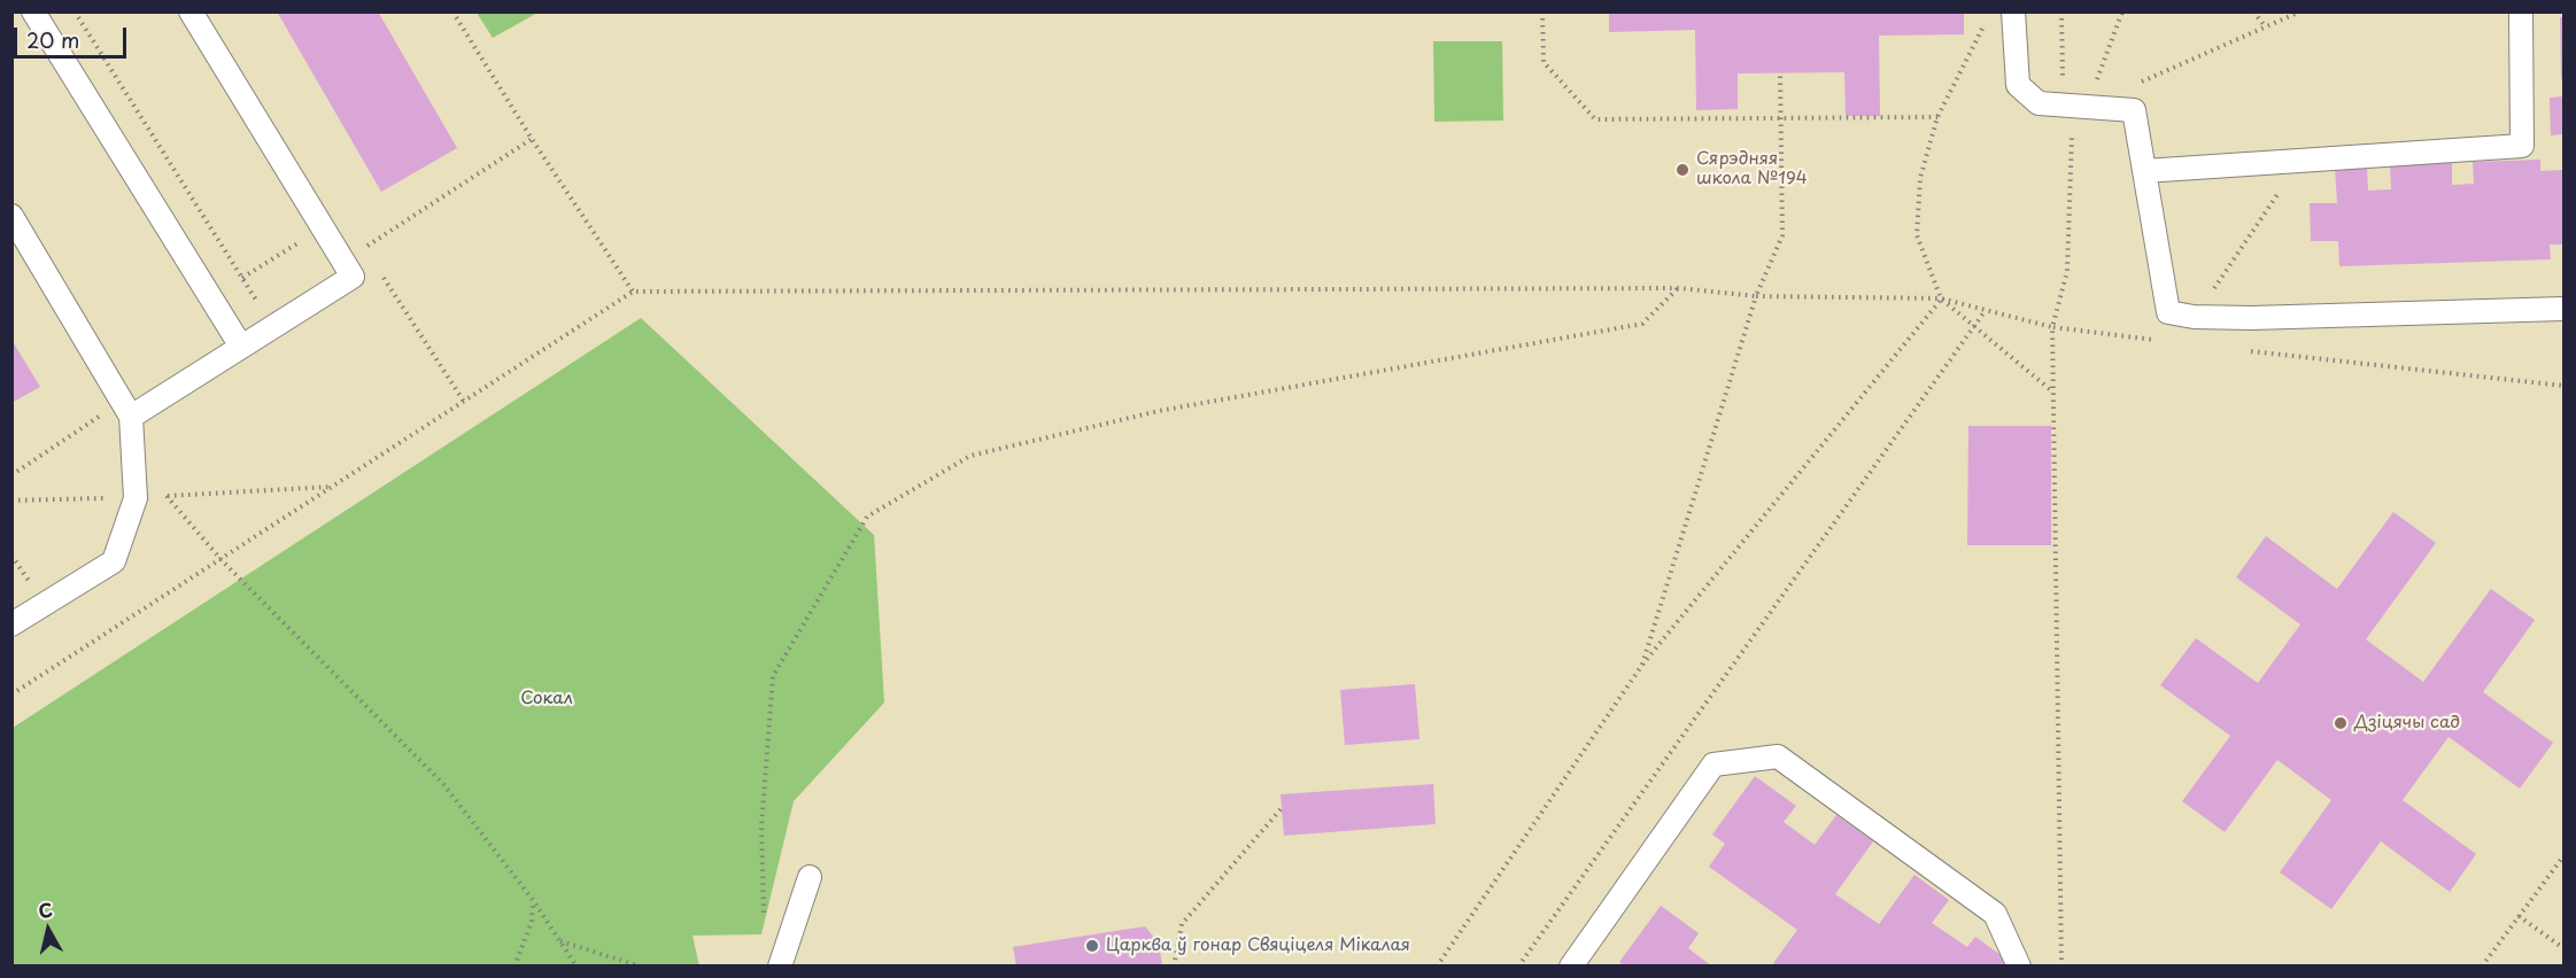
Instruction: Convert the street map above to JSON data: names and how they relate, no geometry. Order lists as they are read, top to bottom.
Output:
{
  "parks": ["Сокал"],
  "places": ["Сярэдняя школа №194", "Дзіцячы сад", "Царква ў гонар Свяціцеля Мікалая"],
  "scale_bar": "20 m",
  "north": "top"
}
